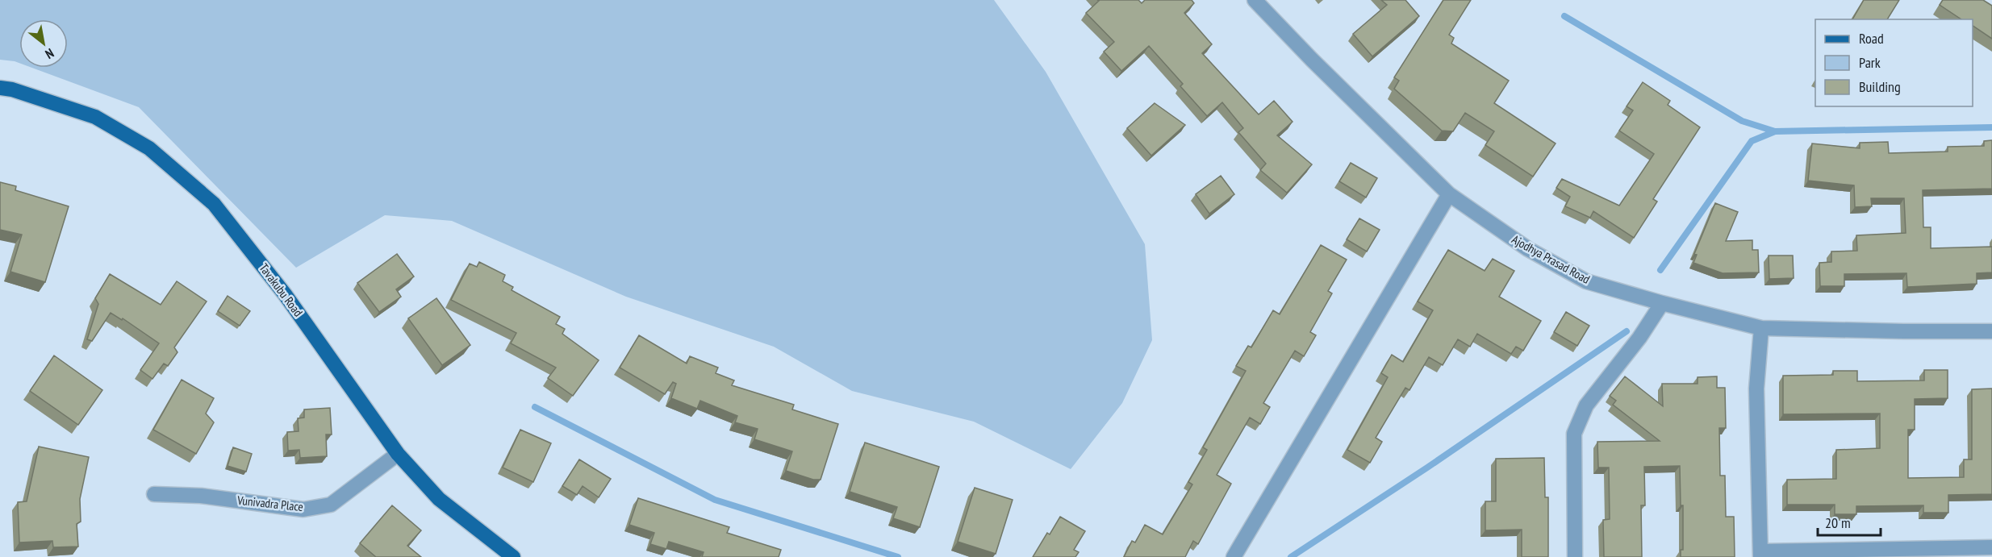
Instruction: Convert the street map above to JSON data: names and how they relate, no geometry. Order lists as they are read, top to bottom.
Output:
{
  "streets": {
    "main road": ["Tavakubu Road"],
    "street": ["Ajodhya Prasad Road", "Vunivadra Place"]
  },
  "crossings": [
    ["Tavakubu Road", "Vunivadra Place"]
  ],
  "legend": ["Road", "Park", "Building"],
  "scale_bar": "20 m",
  "north": "bottom right"
}
